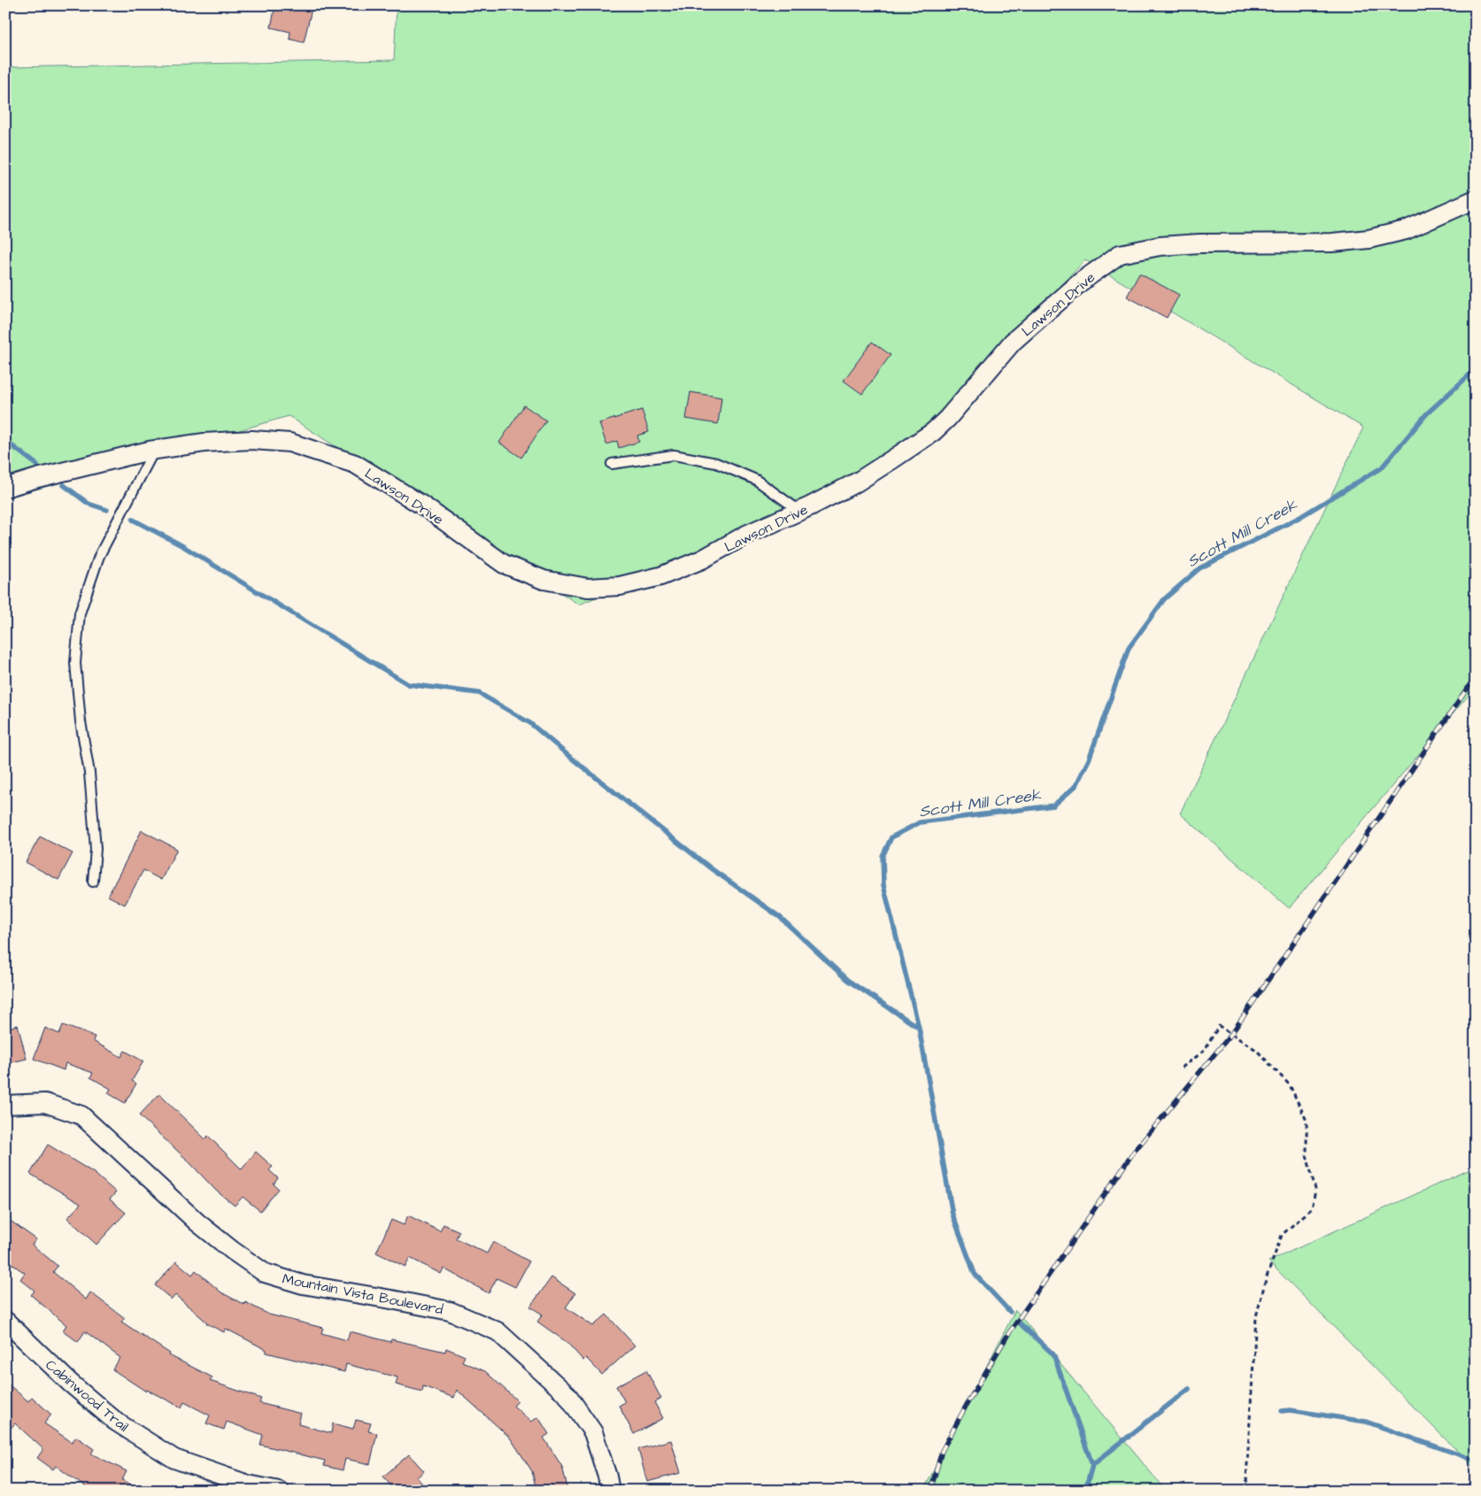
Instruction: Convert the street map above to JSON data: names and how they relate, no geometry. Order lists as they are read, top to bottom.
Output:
{
  "streets": {
    "street": ["Lawson Drive", "Mountain Vista Boulevard", "Cabinwood Trail"]
  },
  "water": ["Scott Mill Creek"]
}
